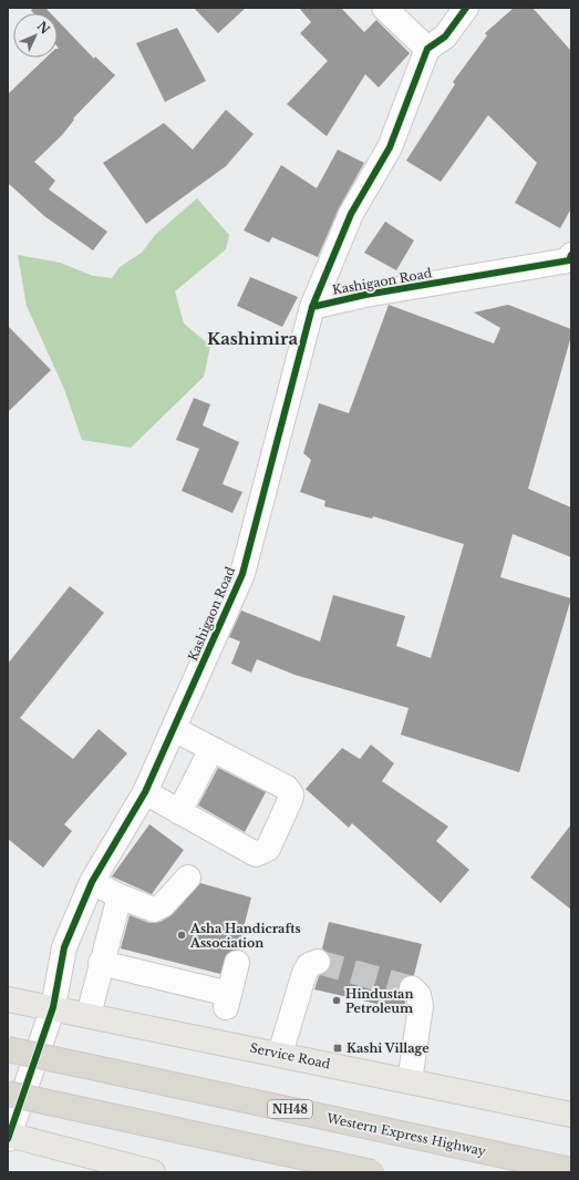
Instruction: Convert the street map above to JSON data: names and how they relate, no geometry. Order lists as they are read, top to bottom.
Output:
{
  "streets": {
    "highway": ["NH48", "Western Express Highway"],
    "main road": ["Service Road"],
    "street": ["Kashigaon Road"]
  },
  "crossings": [
    ["Kashigaon Road", "Service Road"]
  ],
  "districts": ["Kashimira"],
  "places": {
    "other": ["Asha Handicrafts Association", "Hindustan Petroleum"],
    "transit": ["Kashi Village"]
  },
  "north": "top right"
}
